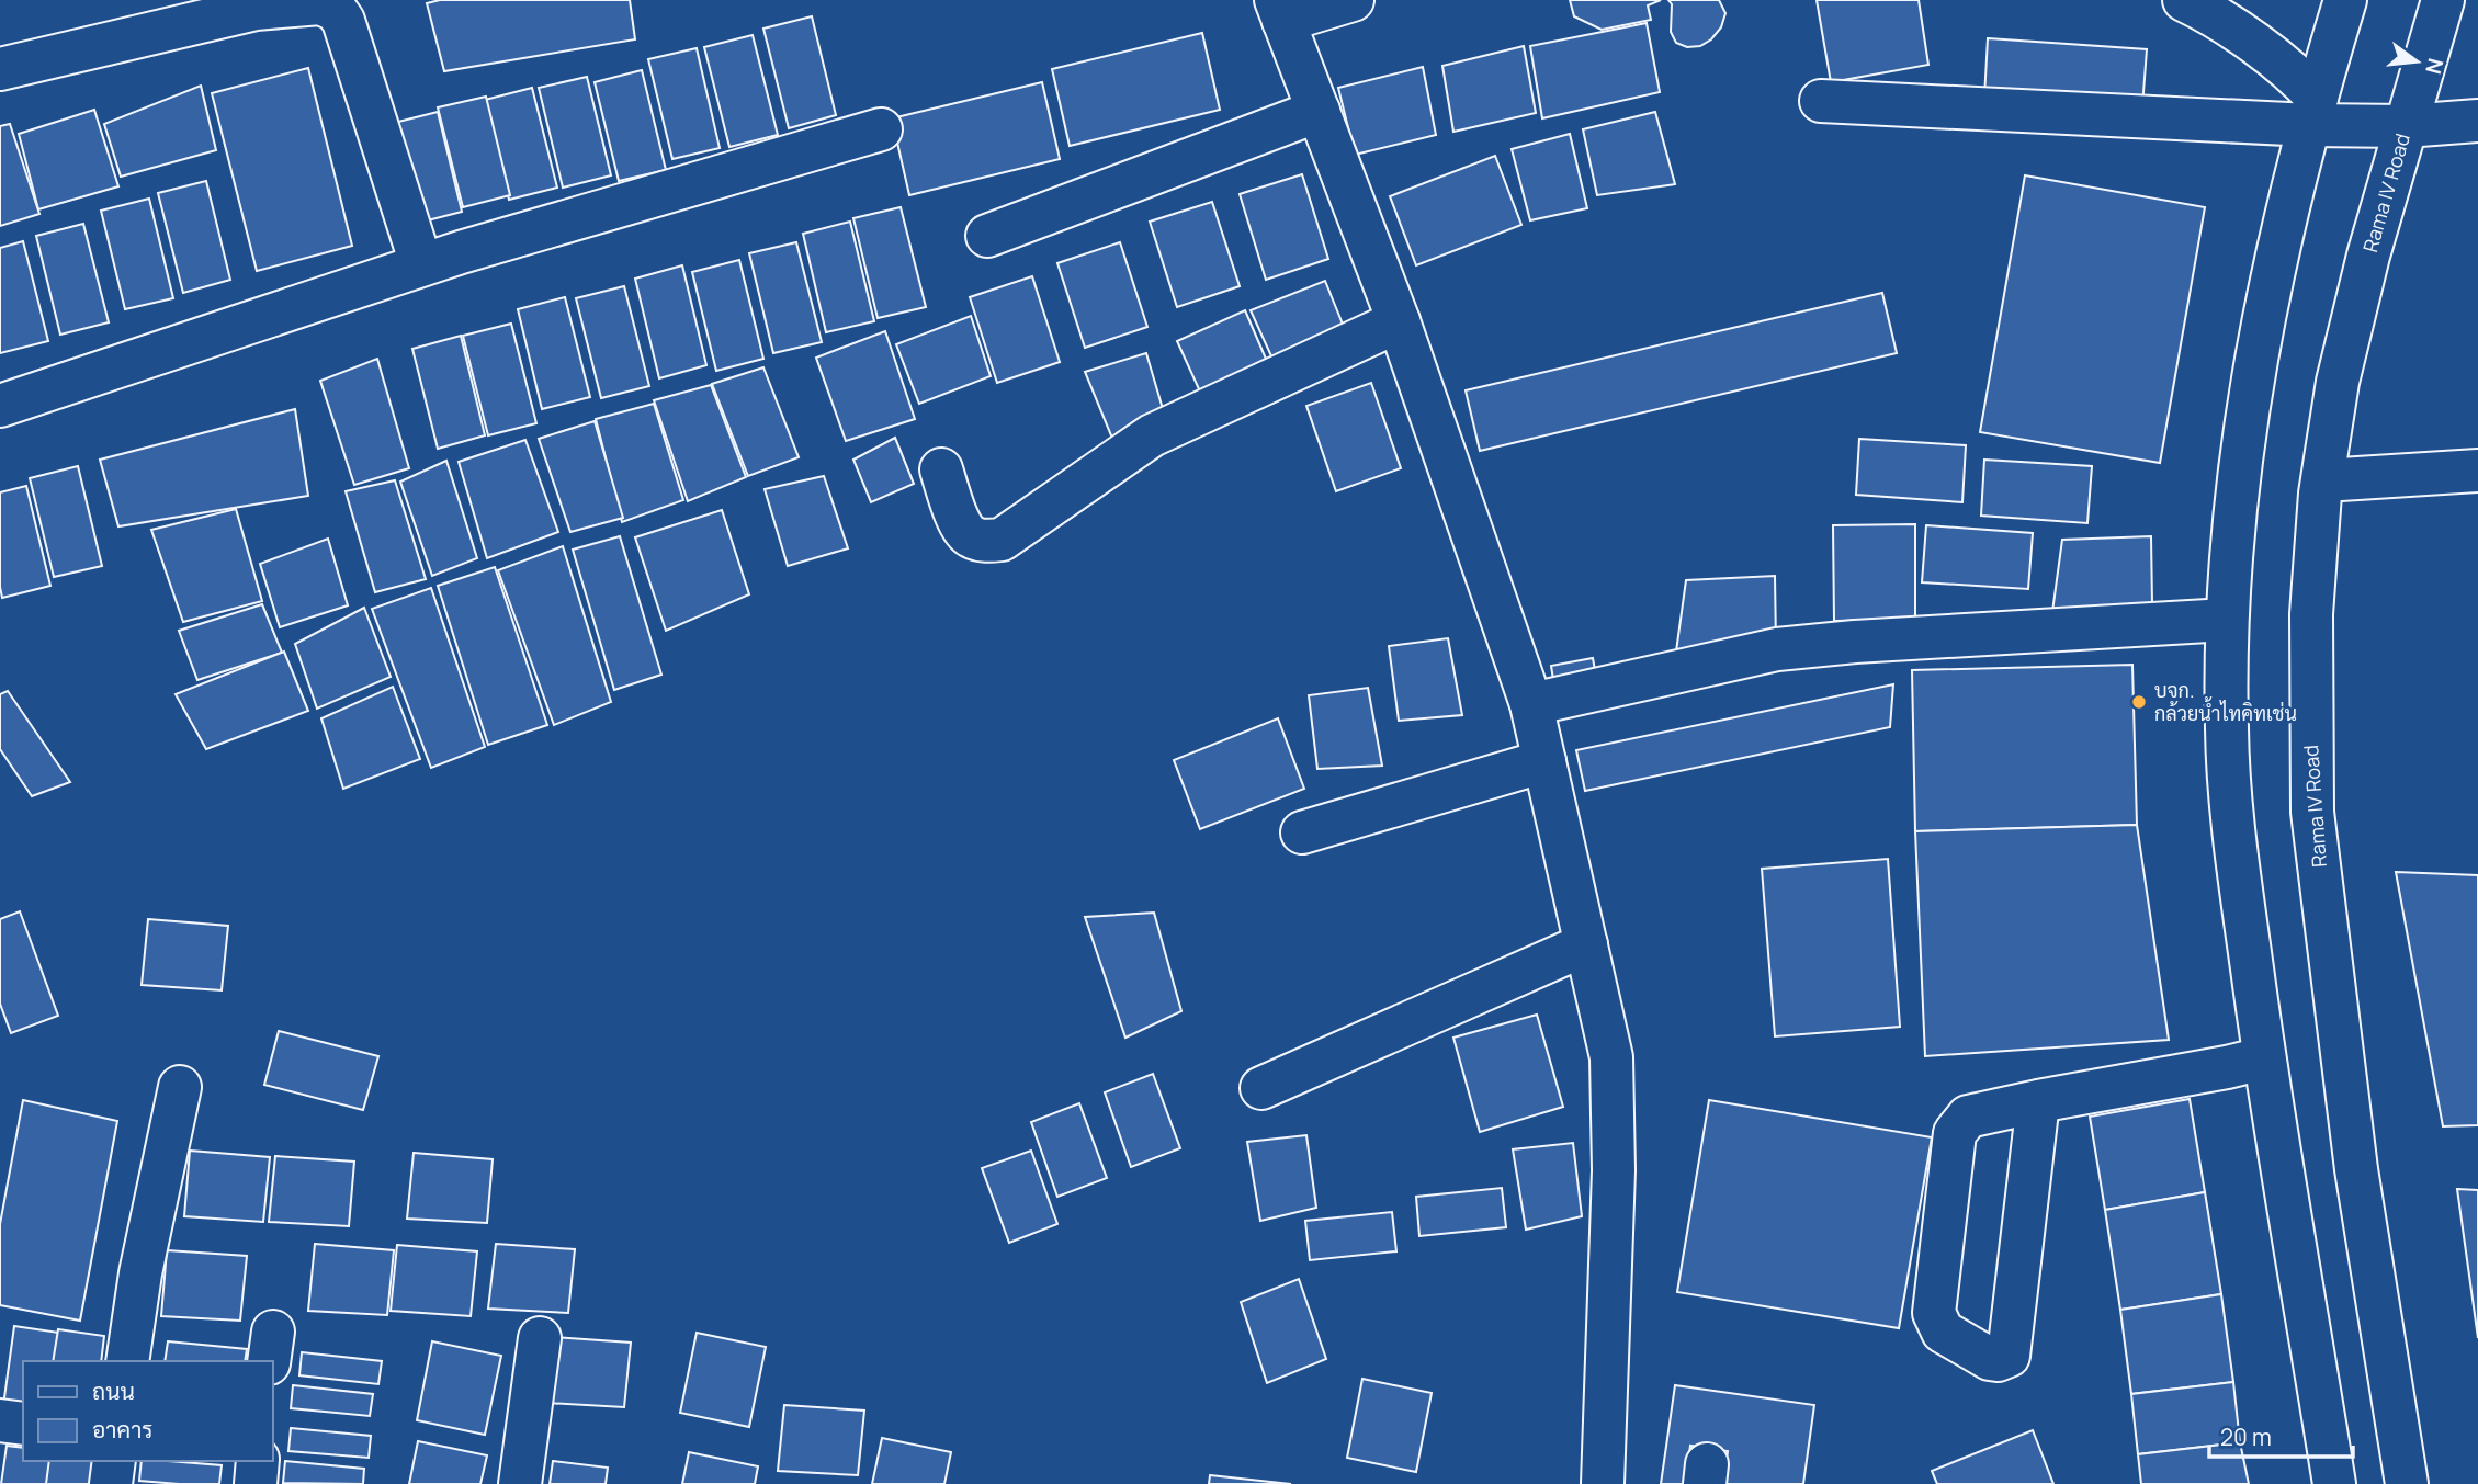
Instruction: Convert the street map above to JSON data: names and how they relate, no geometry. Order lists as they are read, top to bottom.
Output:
{
  "streets": {
    "street": ["Rama IV Road"]
  },
  "places": ["บจก. กล้วยน้ำไทคิทเช่น"],
  "legend": ["ถนน", "อาคาร"],
  "scale_bar": "20 m",
  "north": "right"
}
